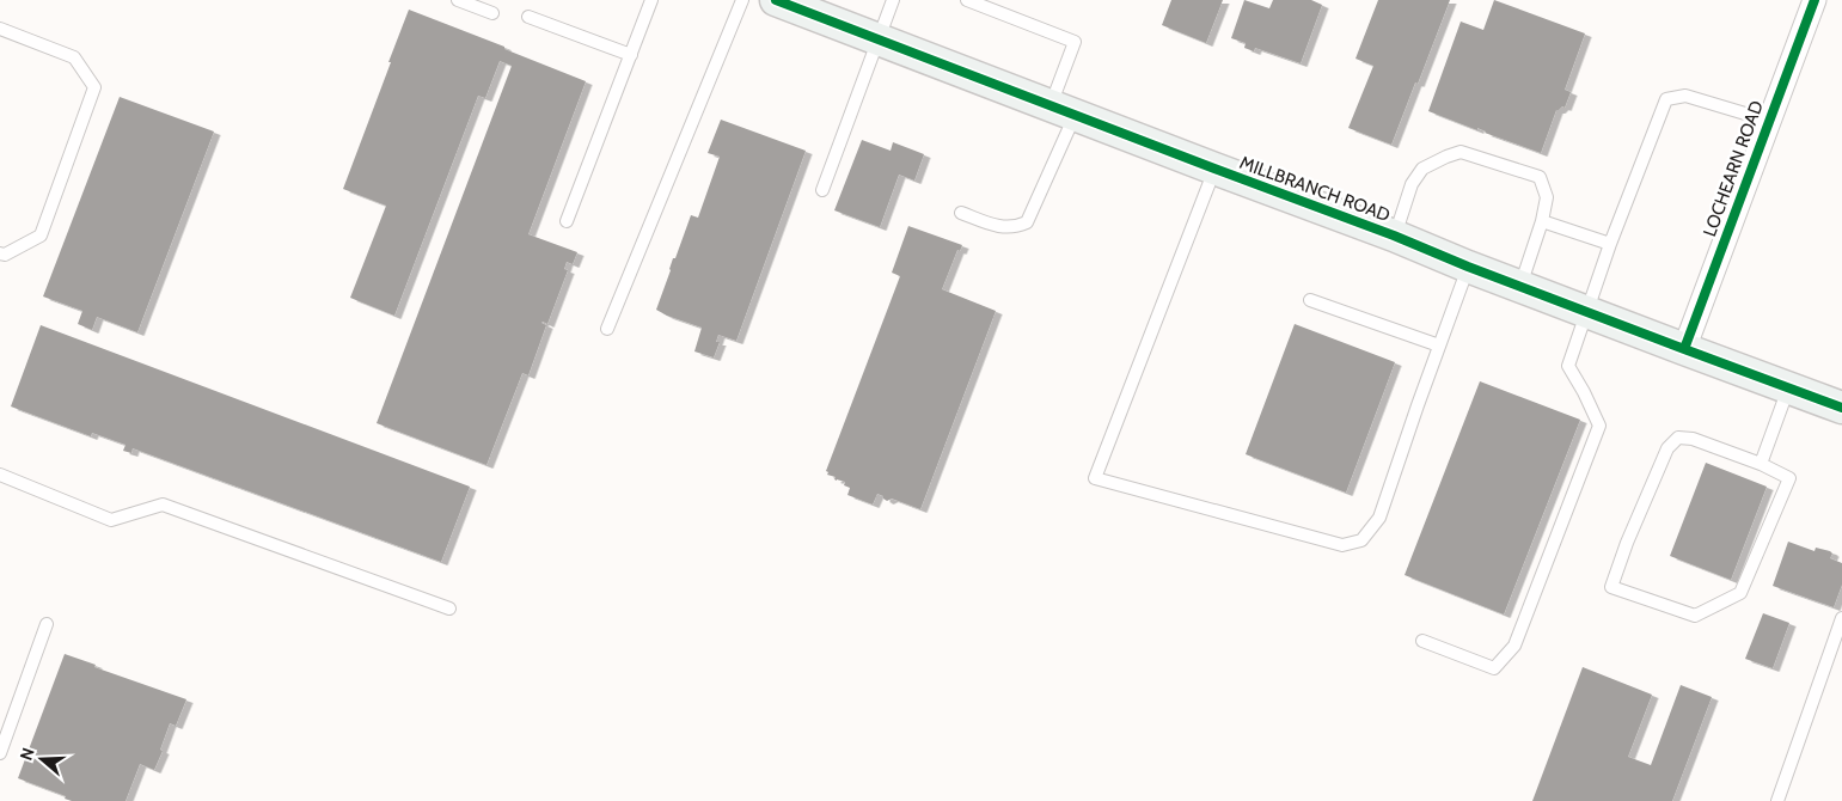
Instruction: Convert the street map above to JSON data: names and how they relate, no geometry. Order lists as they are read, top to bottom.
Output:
{
  "streets": {
    "main road": ["MILLBRANCH ROAD"],
    "street": ["LOCHEARN ROAD"]
  },
  "crossings": [
    ["LOCHEARN ROAD", "MILLBRANCH ROAD"]
  ],
  "north": "left"
}
